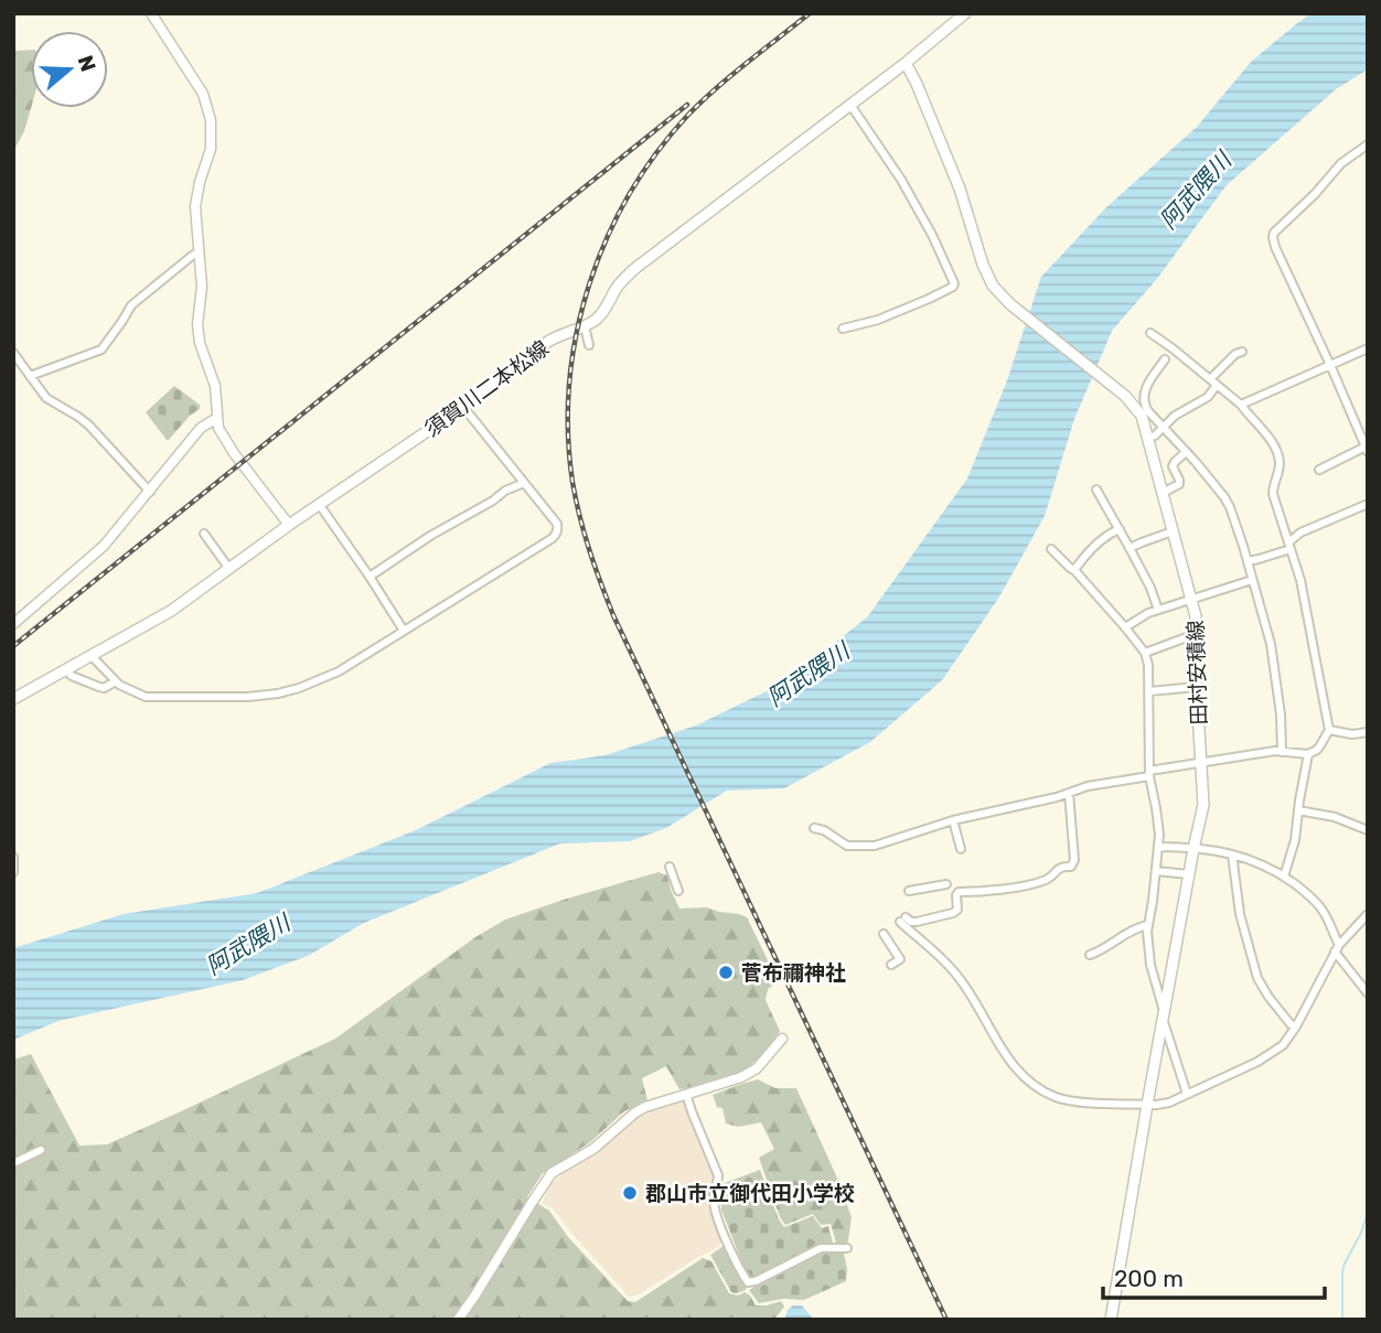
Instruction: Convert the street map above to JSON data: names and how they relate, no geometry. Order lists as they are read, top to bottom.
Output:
{
  "streets": {
    "main road": ["須賀川二本松線", "田村安積線"]
  },
  "crossings": [
    ["須賀川二本松線", "田村安積線"]
  ],
  "water": ["阿武隈川"],
  "places": ["菅布禰神社", "郡山市立御代田小学校"],
  "scale_bar": "200 m",
  "north": "right"
}
